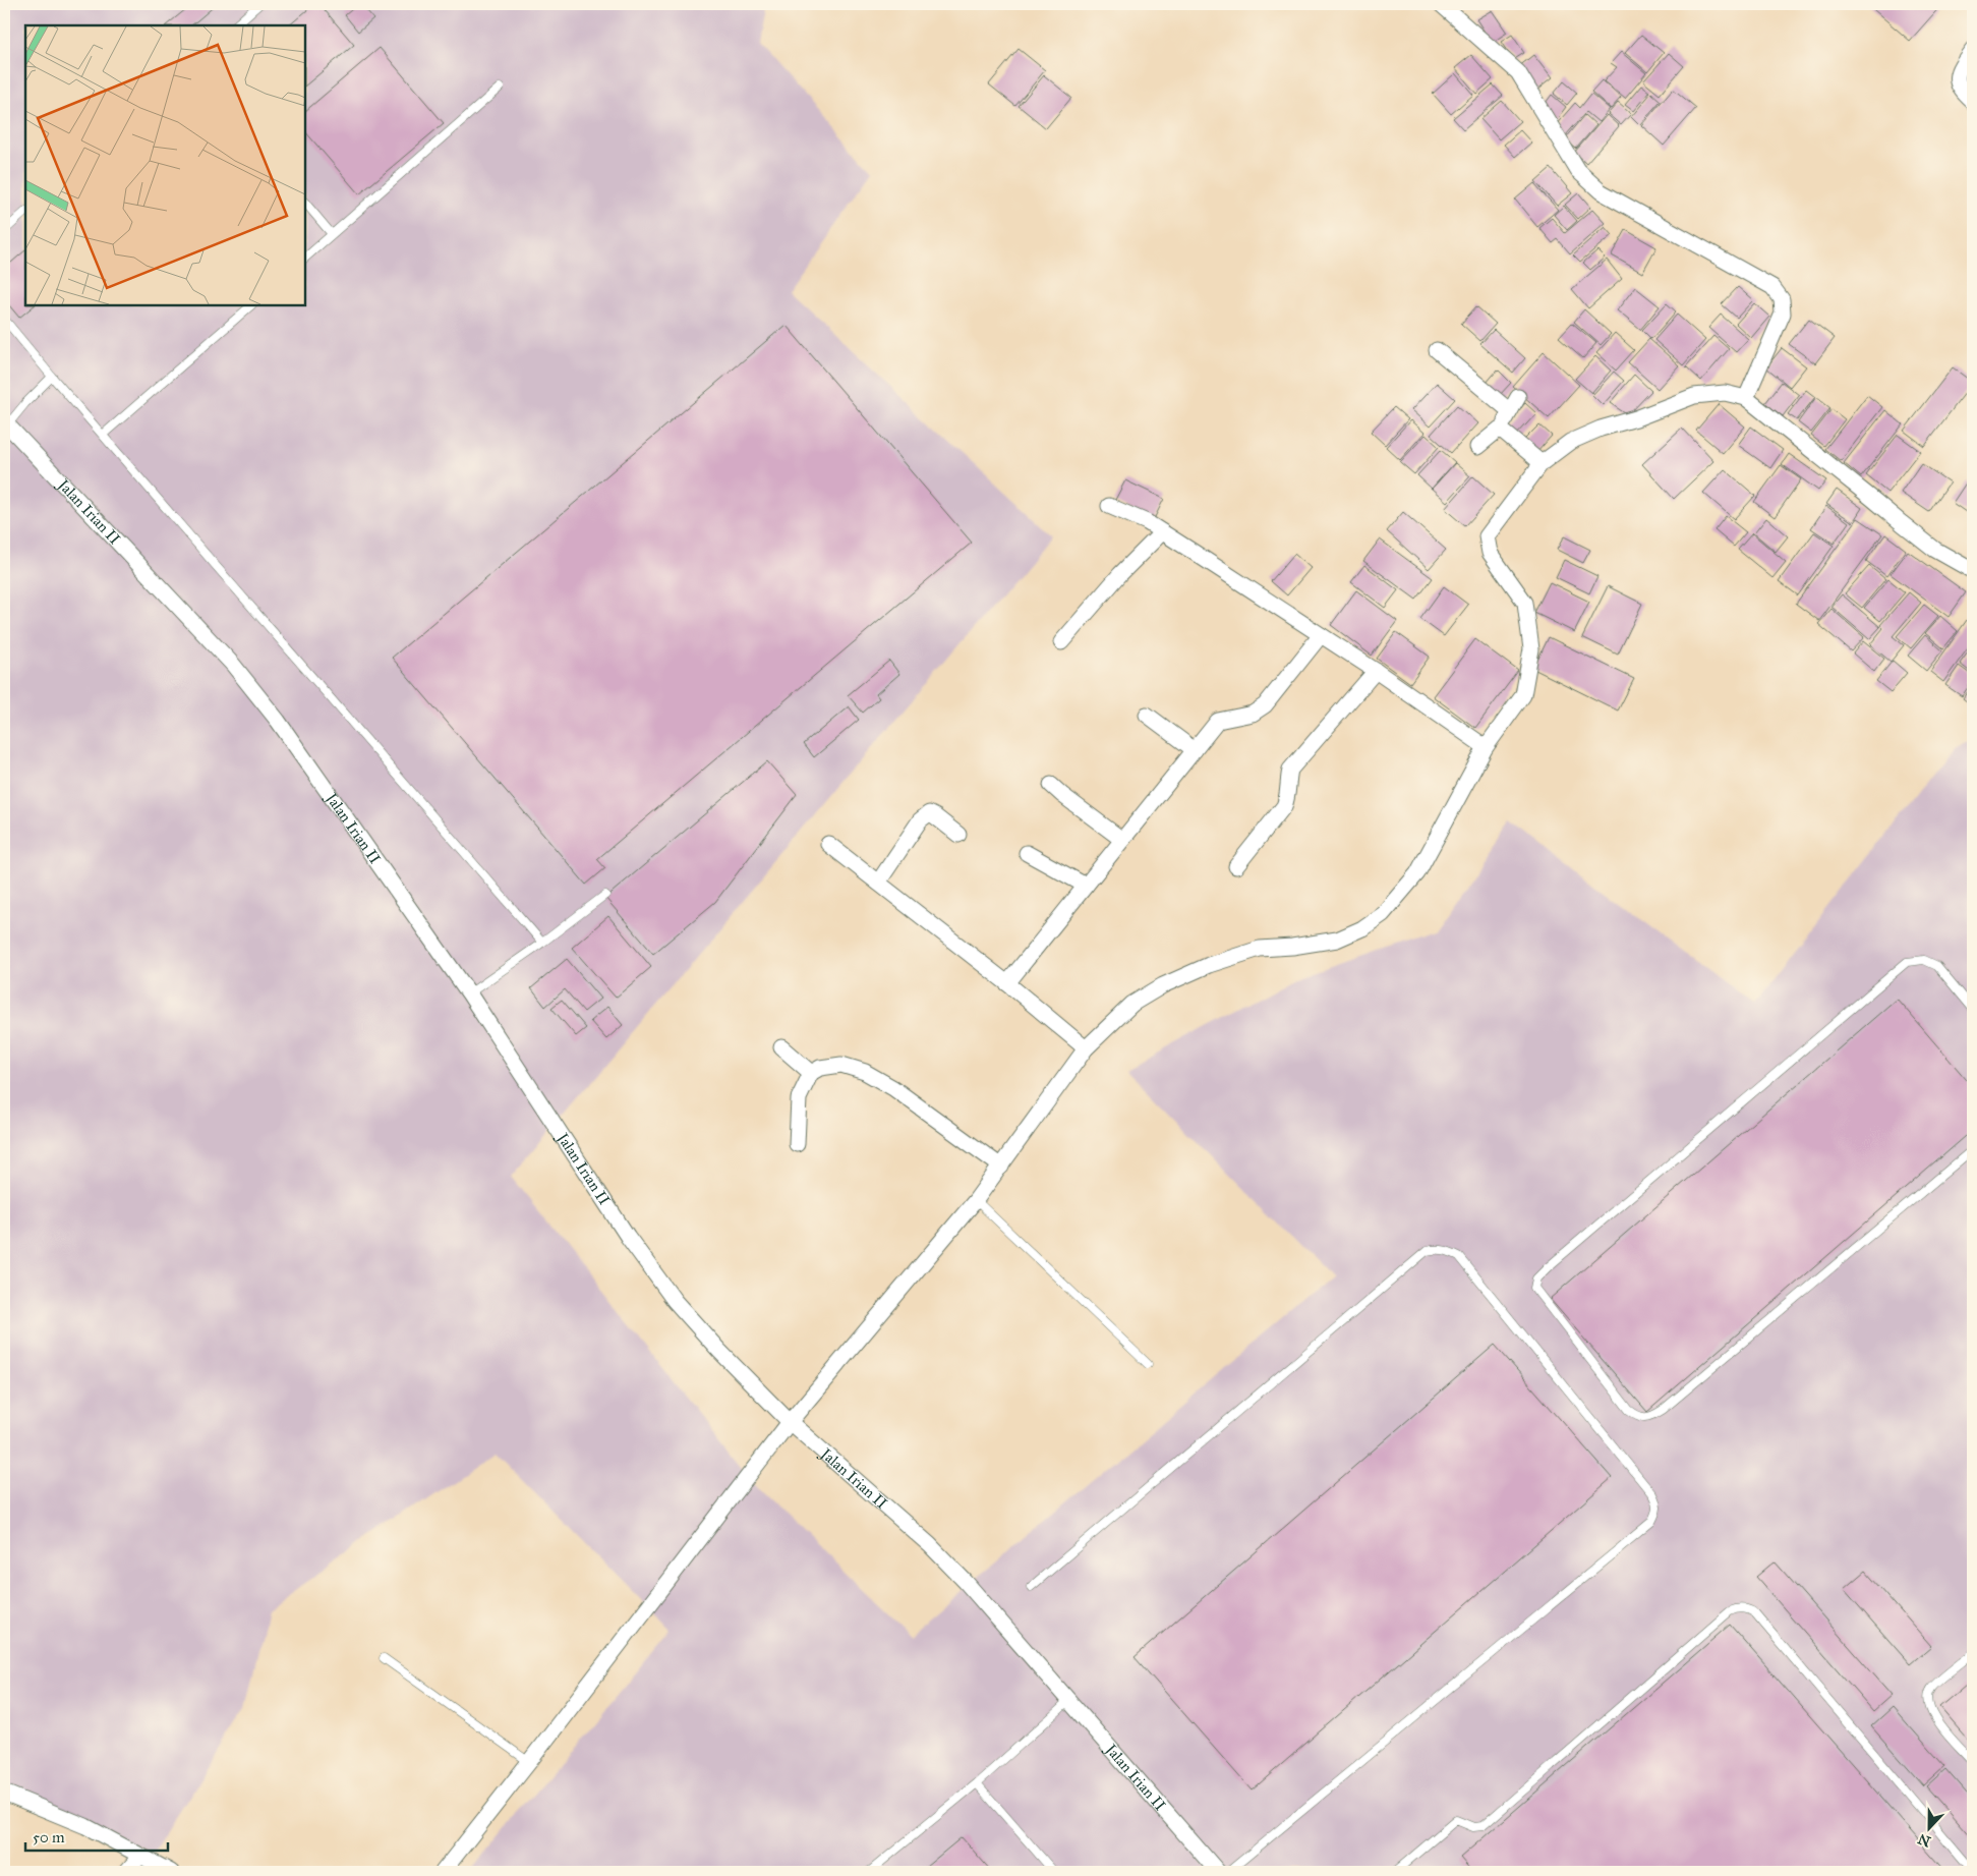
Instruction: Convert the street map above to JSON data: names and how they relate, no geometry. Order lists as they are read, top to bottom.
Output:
{
  "streets": {
    "street": ["Jalan Irian II"]
  },
  "scale_bar": "50 m",
  "north": "bottom"
}
